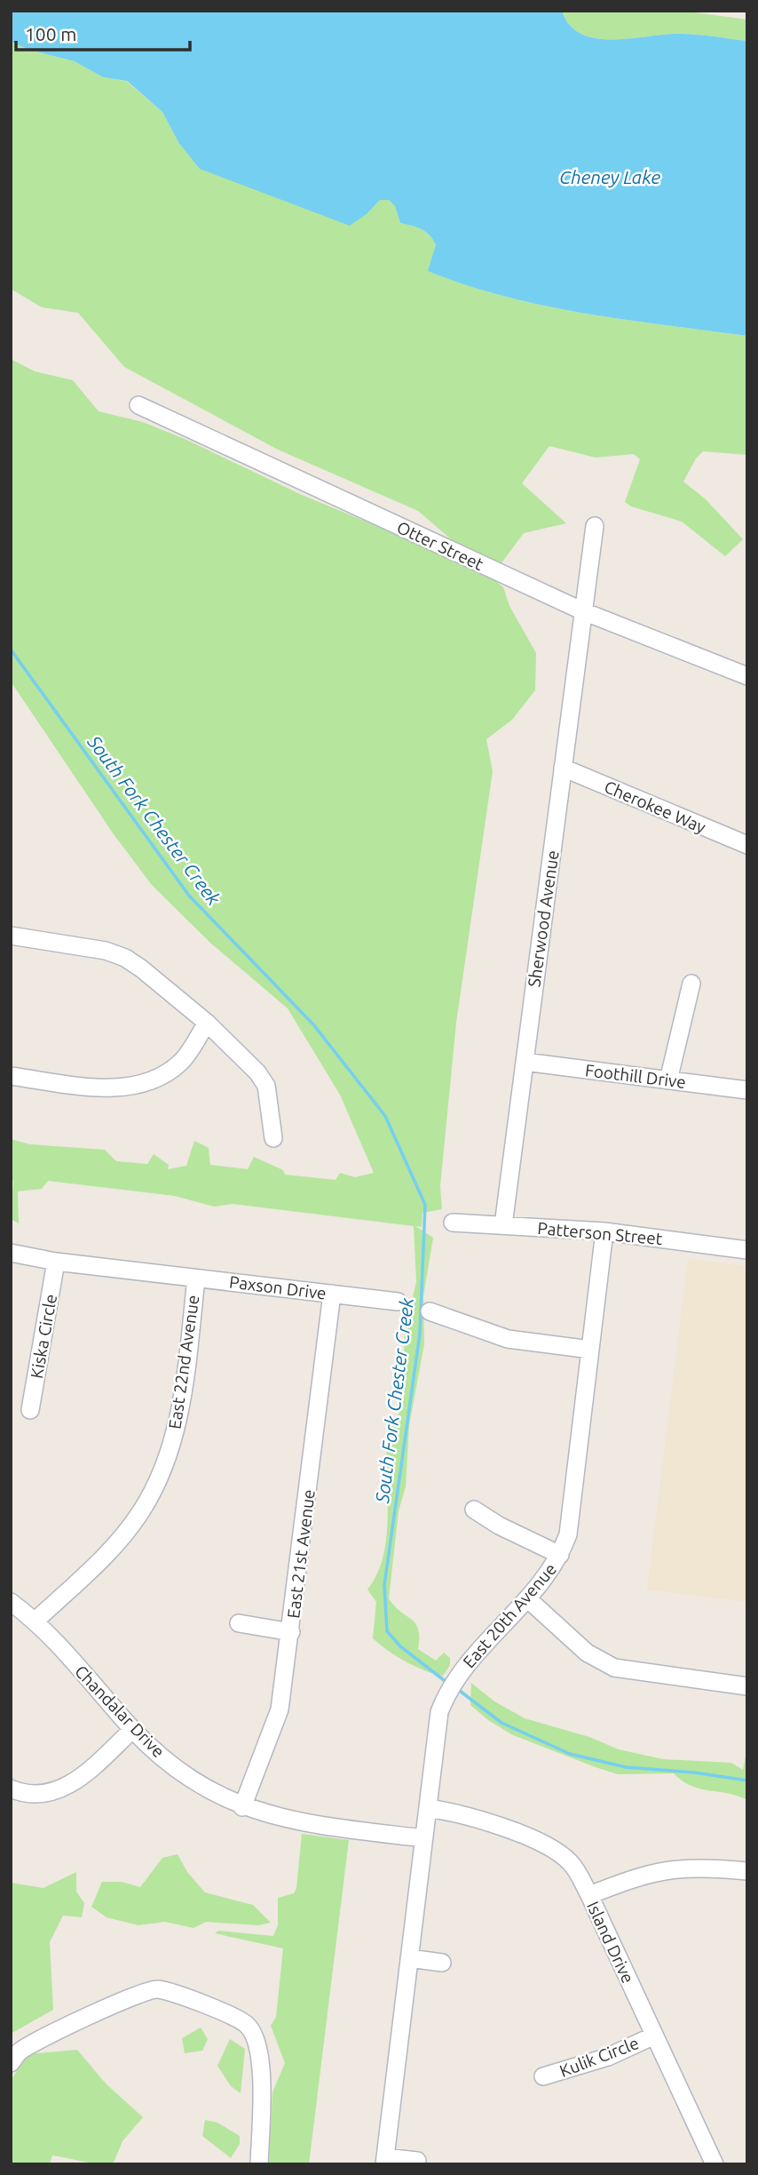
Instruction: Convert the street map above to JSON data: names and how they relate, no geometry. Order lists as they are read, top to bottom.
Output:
{
  "streets": {
    "street": [
      "Otter Street",
      "Cherokee Way",
      "Sherwood Avenue",
      "Foothill Drive",
      "Patterson Street",
      "Paxson Drive",
      "Kiska Circle",
      "East 22nd Avenue",
      "East 21st Avenue",
      "East 20th Avenue",
      "Chandalar Drive",
      "Island Drive",
      "Kulik Circle"
    ]
  },
  "crossings": [
    ["Otter Street", "Sherwood Avenue"],
    ["Cherokee Way", "Sherwood Avenue"],
    ["Sherwood Avenue", "Foothill Drive"],
    ["Sherwood Avenue", "Patterson Street"],
    ["Patterson Street", "East 20th Avenue"],
    ["Paxson Drive", "Kiska Circle"],
    ["Paxson Drive", "East 22nd Avenue"],
    ["Paxson Drive", "East 21st Avenue"],
    ["East 22nd Avenue", "Chandalar Drive"],
    ["East 21st Avenue", "Chandalar Drive"],
    ["East 20th Avenue", "Chandalar Drive"],
    ["East 20th Avenue", "Island Drive"],
    ["Island Drive", "Kulik Circle"]
  ],
  "water": ["Cheney Lake", "South Fork Chester Creek"],
  "scale_bar": "100 m"
}
